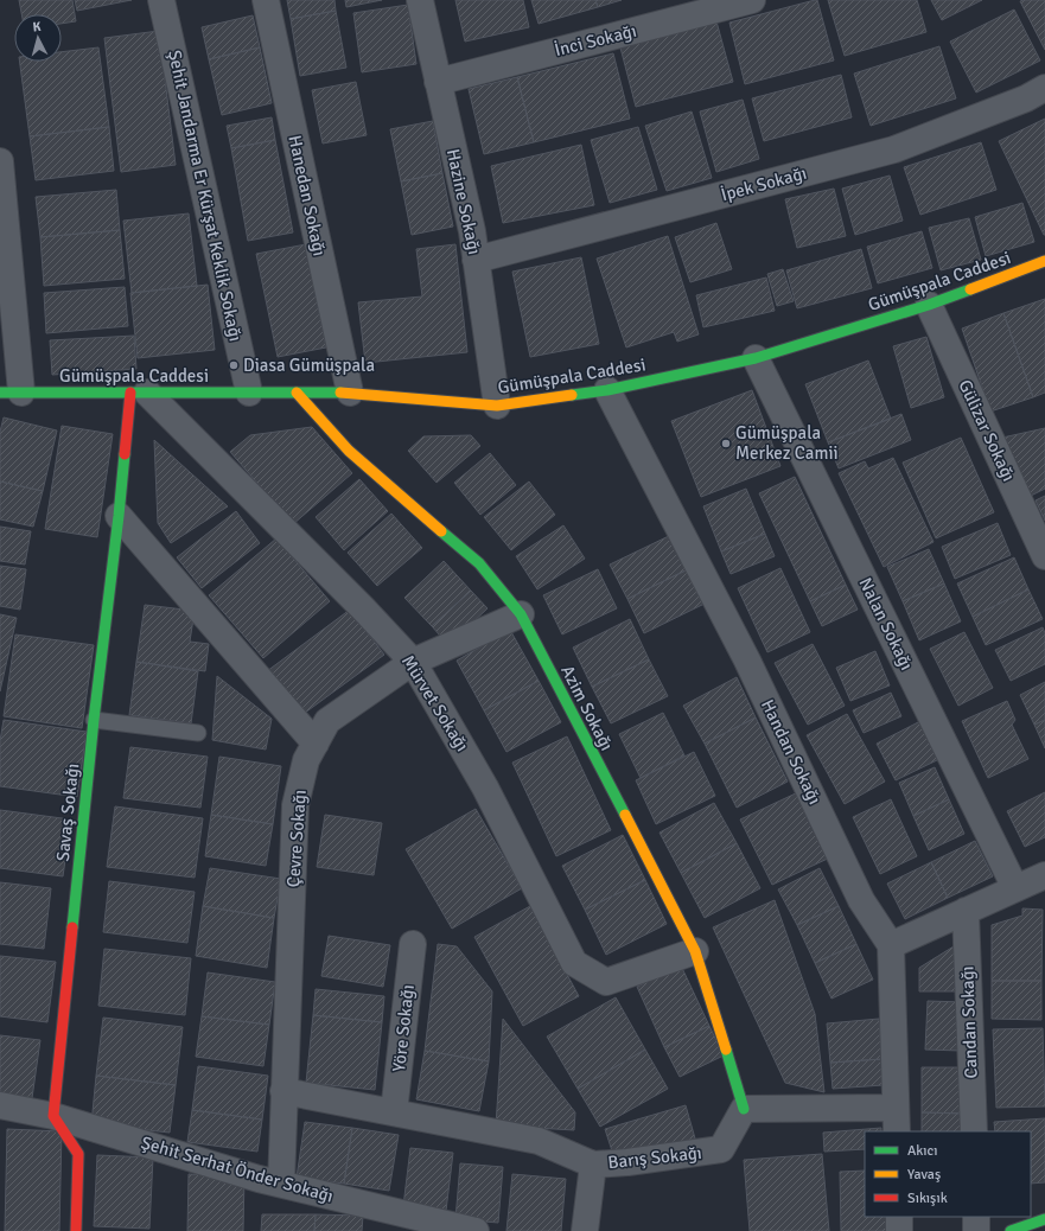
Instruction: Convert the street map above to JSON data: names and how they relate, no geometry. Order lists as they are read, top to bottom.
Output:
{
  "streets": {
    "street": [
      "İnci Sokağı",
      "İpek Sokağı",
      "Şehit Jandarma Er Kürşat Keklik Sokağı",
      "Hanedan Sokağı",
      "Hazine Sokağı",
      "Gümüşpala Caddesi",
      "Gülizar Sokağı",
      "Nalan Sokağı",
      "Mürvet Sokağı",
      "Azim Sokağı",
      "Handan Sokağı",
      "Savaş Sokağı",
      "Çevre Sokağı",
      "Candan Sokağı",
      "Yöre Sokağı",
      "Barış Sokağı",
      "Şehit Serhat Önder Sokağı"
    ]
  },
  "crossings": [
    ["İnci Sokağı", "Hazine Sokağı"],
    ["İpek Sokağı", "Hazine Sokağı"],
    ["Şehit Jandarma Er Kürşat Keklik Sokağı", "Gümüşpala Caddesi"],
    ["Hanedan Sokağı", "Gümüşpala Caddesi"],
    ["Hazine Sokağı", "Gümüşpala Caddesi"],
    ["Gümüşpala Caddesi", "Gülizar Sokağı"],
    ["Gümüşpala Caddesi", "Nalan Sokağı"],
    ["Gümüşpala Caddesi", "Mürvet Sokağı"],
    ["Gümüşpala Caddesi", "Azim Sokağı"],
    ["Gümüşpala Caddesi", "Handan Sokağı"],
    ["Gümüşpala Caddesi", "Savaş Sokağı"],
    ["Mürvet Sokağı", "Azim Sokağı"],
    ["Mürvet Sokağı", "Savaş Sokağı"],
    ["Mürvet Sokağı", "Çevre Sokağı"],
    ["Azim Sokağı", "Çevre Sokağı"],
    ["Azim Sokağı", "Barış Sokağı"],
    ["Savaş Sokağı", "Şehit Serhat Önder Sokağı"],
    ["Çevre Sokağı", "Barış Sokağı"],
    ["Çevre Sokağı", "Şehit Serhat Önder Sokağı"],
    ["Yöre Sokağı", "Barış Sokağı"]
  ],
  "places": ["Diasa Gümüşpala", "Gümüşpala Merkez Camii"],
  "legend": ["Akıcı", "Yavaş", "Sıkışık"],
  "north": "top"
}
